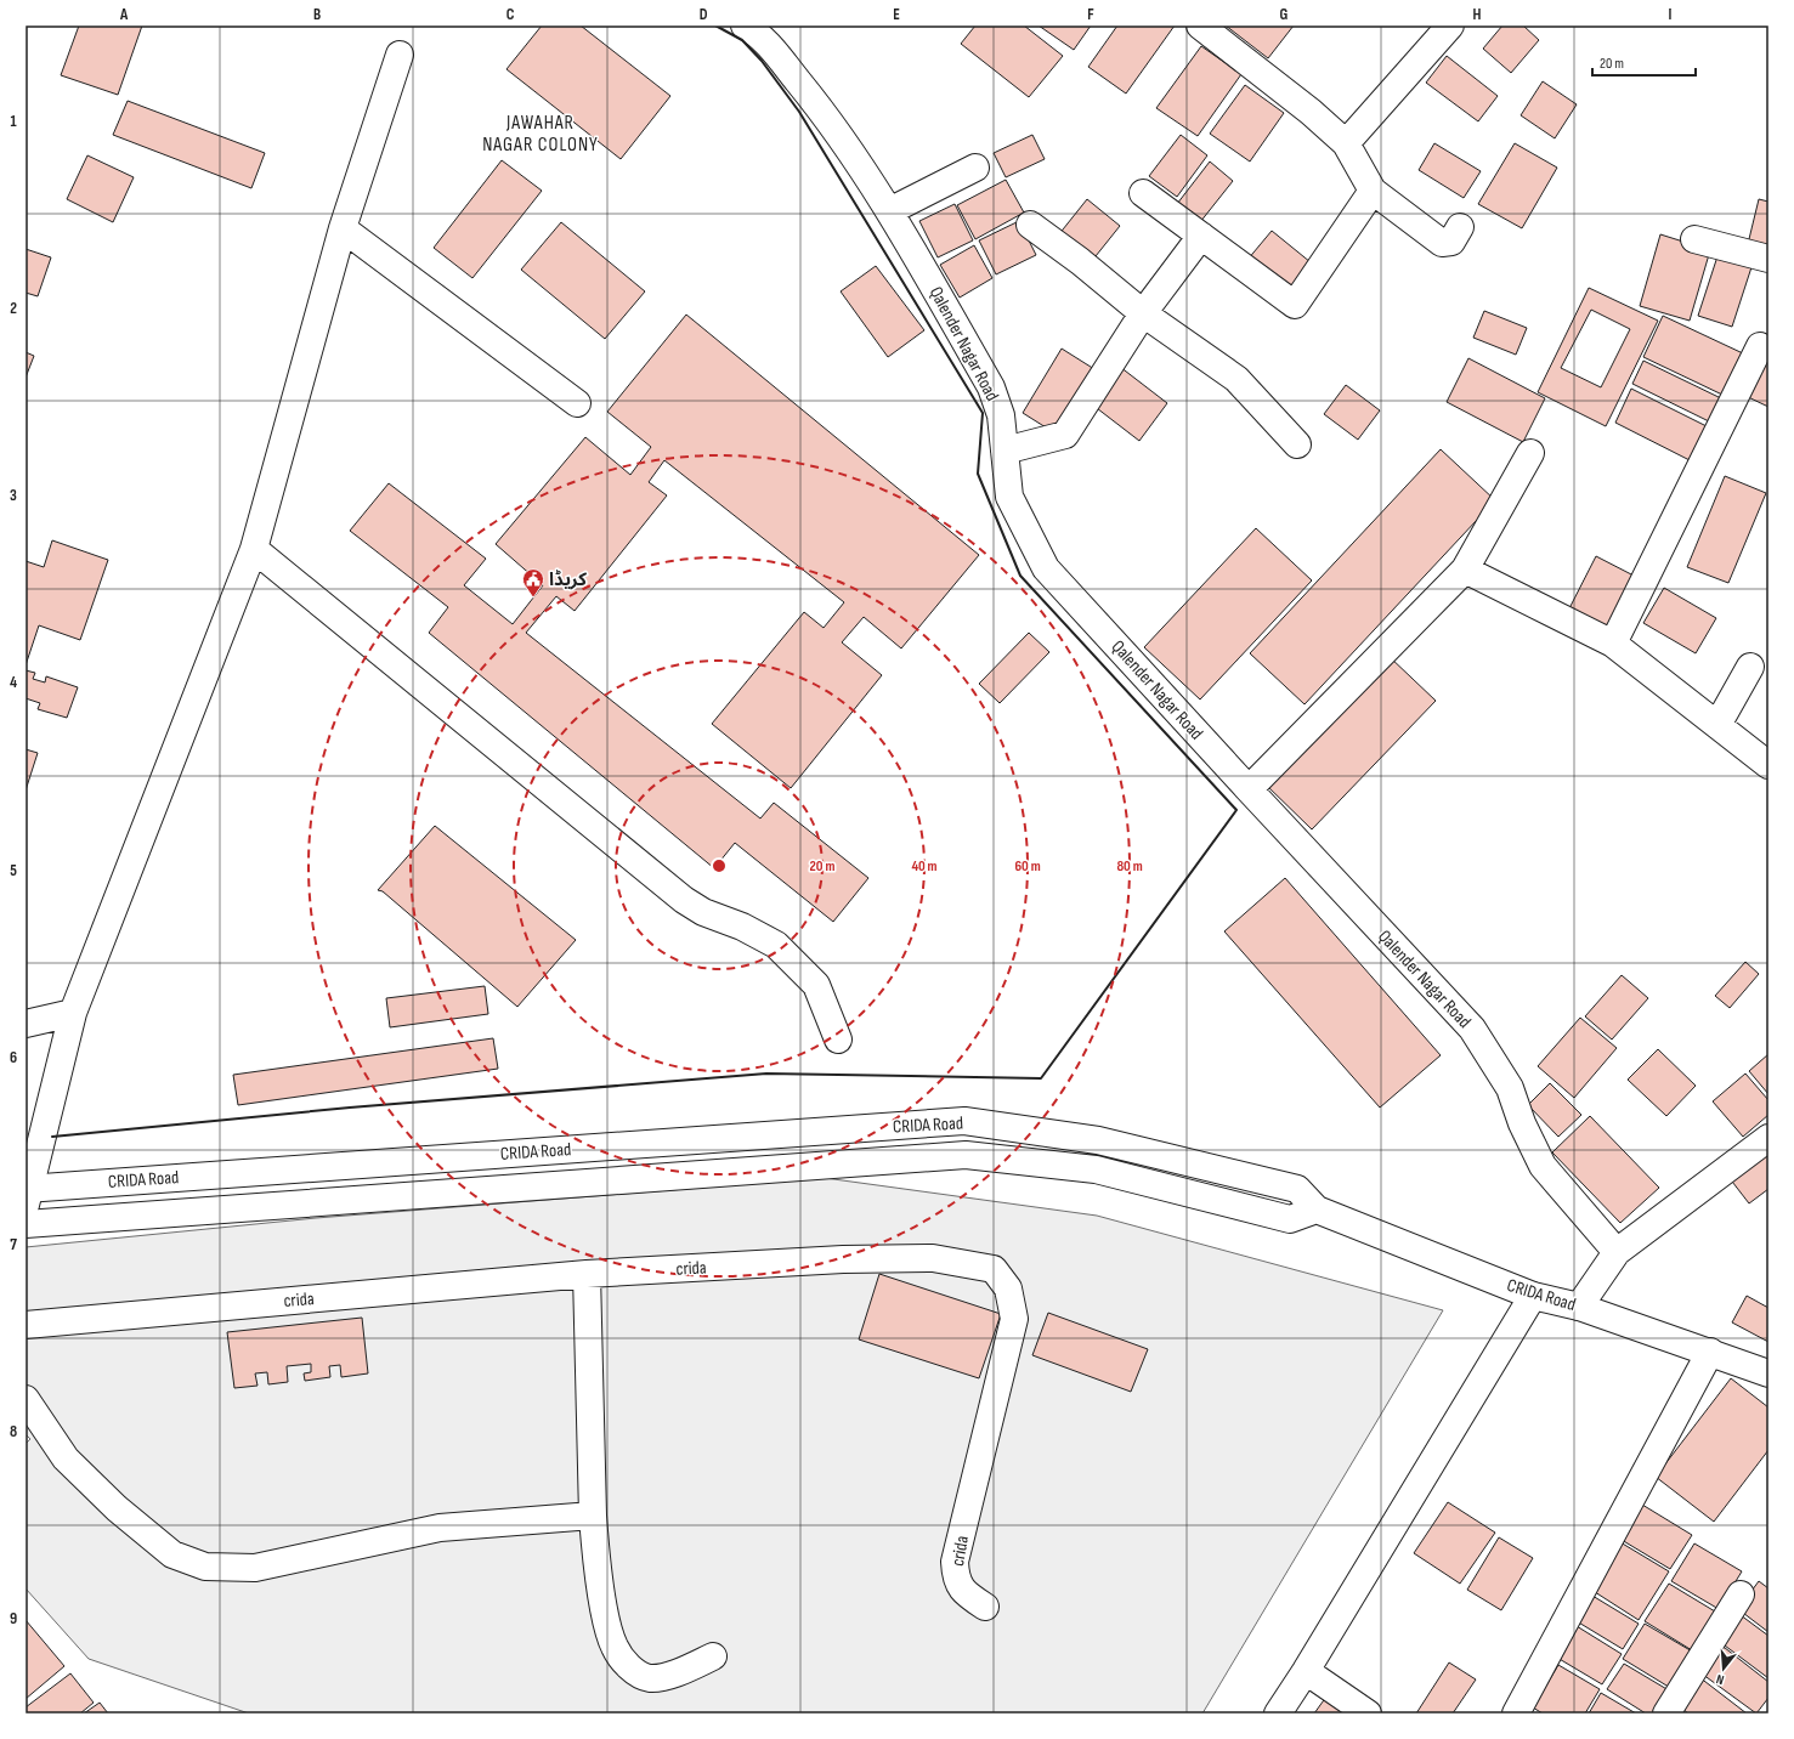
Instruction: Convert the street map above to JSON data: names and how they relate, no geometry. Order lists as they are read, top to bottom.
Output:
{
  "streets": {
    "street": ["Qalender Nagar Road", "CRIDA Road", "crida"]
  },
  "districts": ["JAWAHAR NAGAR COLONY"],
  "places": {
    "public building": ["کریڈا"]
  },
  "scale_bar": "20 m",
  "north": "bottom",
  "grid": {
    "columns": [
      "A",
      "B",
      "C",
      "D",
      "E",
      "F",
      "G",
      "H",
      "I"
    ],
    "rows": [
      "1",
      "2",
      "3",
      "4",
      "5",
      "6",
      "7",
      "8",
      "9"
    ]
  },
  "rings": [
    "20 m",
    "40 m",
    "60 m",
    "80 m"
  ]
}
